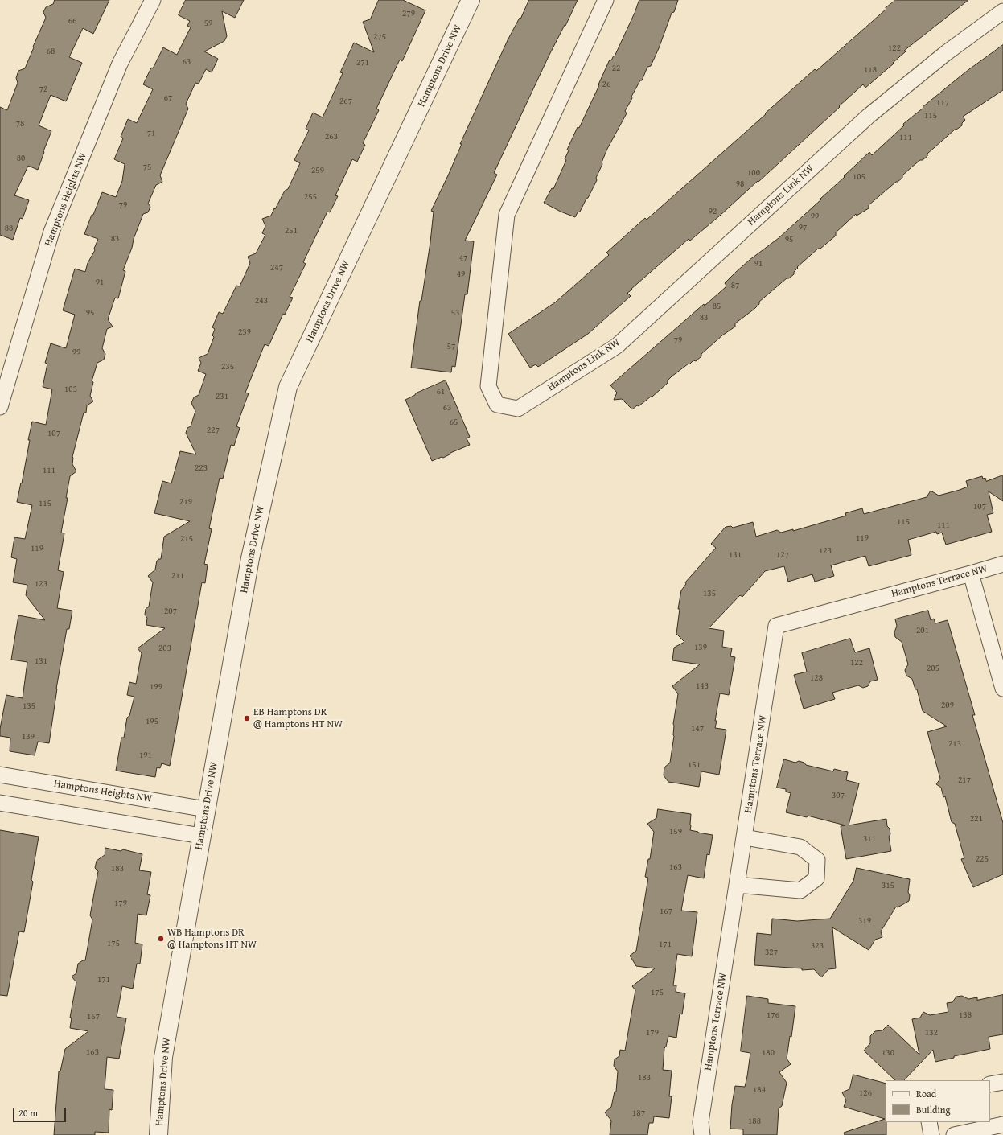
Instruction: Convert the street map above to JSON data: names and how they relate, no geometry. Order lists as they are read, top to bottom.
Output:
{
  "streets": {
    "street": [
      "Hamptons Drive NW",
      "Hamptons Link NW",
      "Hamptons Heights NW",
      "Hamptons Terrace NW"
    ]
  },
  "crossings": [
    ["Hamptons Drive NW", "Hamptons Heights NW"]
  ],
  "places": ["EB Hamptons DR @ Hamptons HT NW", "WB Hamptons DR @ Hamptons HT NW"],
  "house_numbers": [
    "279",
    "66",
    "59",
    "275",
    "122",
    "68",
    "63",
    "271",
    "22",
    "118",
    "26",
    "72",
    "67",
    "267",
    "117",
    "115",
    "78",
    "71",
    "263",
    "111",
    "80",
    "75",
    "259",
    "100",
    "105",
    "98",
    "255",
    "79",
    "92",
    "99",
    "97",
    "88",
    "251",
    "83",
    "95",
    "47",
    "91",
    "247",
    "49",
    "91",
    "87",
    "243",
    "85",
    "95",
    "53",
    "83",
    "239",
    "79",
    "57",
    "99",
    "235",
    "103",
    "61",
    "231",
    "63",
    "65",
    "227",
    "107",
    "223",
    "111",
    "219",
    "115",
    "107",
    "115",
    "111",
    "119",
    "215",
    "119",
    "123",
    "131",
    "127",
    "211",
    "123",
    "135",
    "207",
    "201",
    "139",
    "203",
    "131",
    "122",
    "205",
    "128",
    "143",
    "199",
    "209",
    "135",
    "195",
    "147",
    "139",
    "213",
    "191",
    "151",
    "217",
    "307",
    "221",
    "159",
    "311",
    "225",
    "163",
    "183",
    "315",
    "179",
    "167",
    "319",
    "175",
    "171",
    "323",
    "327",
    "171",
    "175",
    "176",
    "138",
    "167",
    "179",
    "132",
    "163",
    "180",
    "130",
    "183",
    "184",
    "126",
    "187",
    "188"
  ],
  "legend": ["Road", "Building"],
  "scale_bar": "20 m"
}
